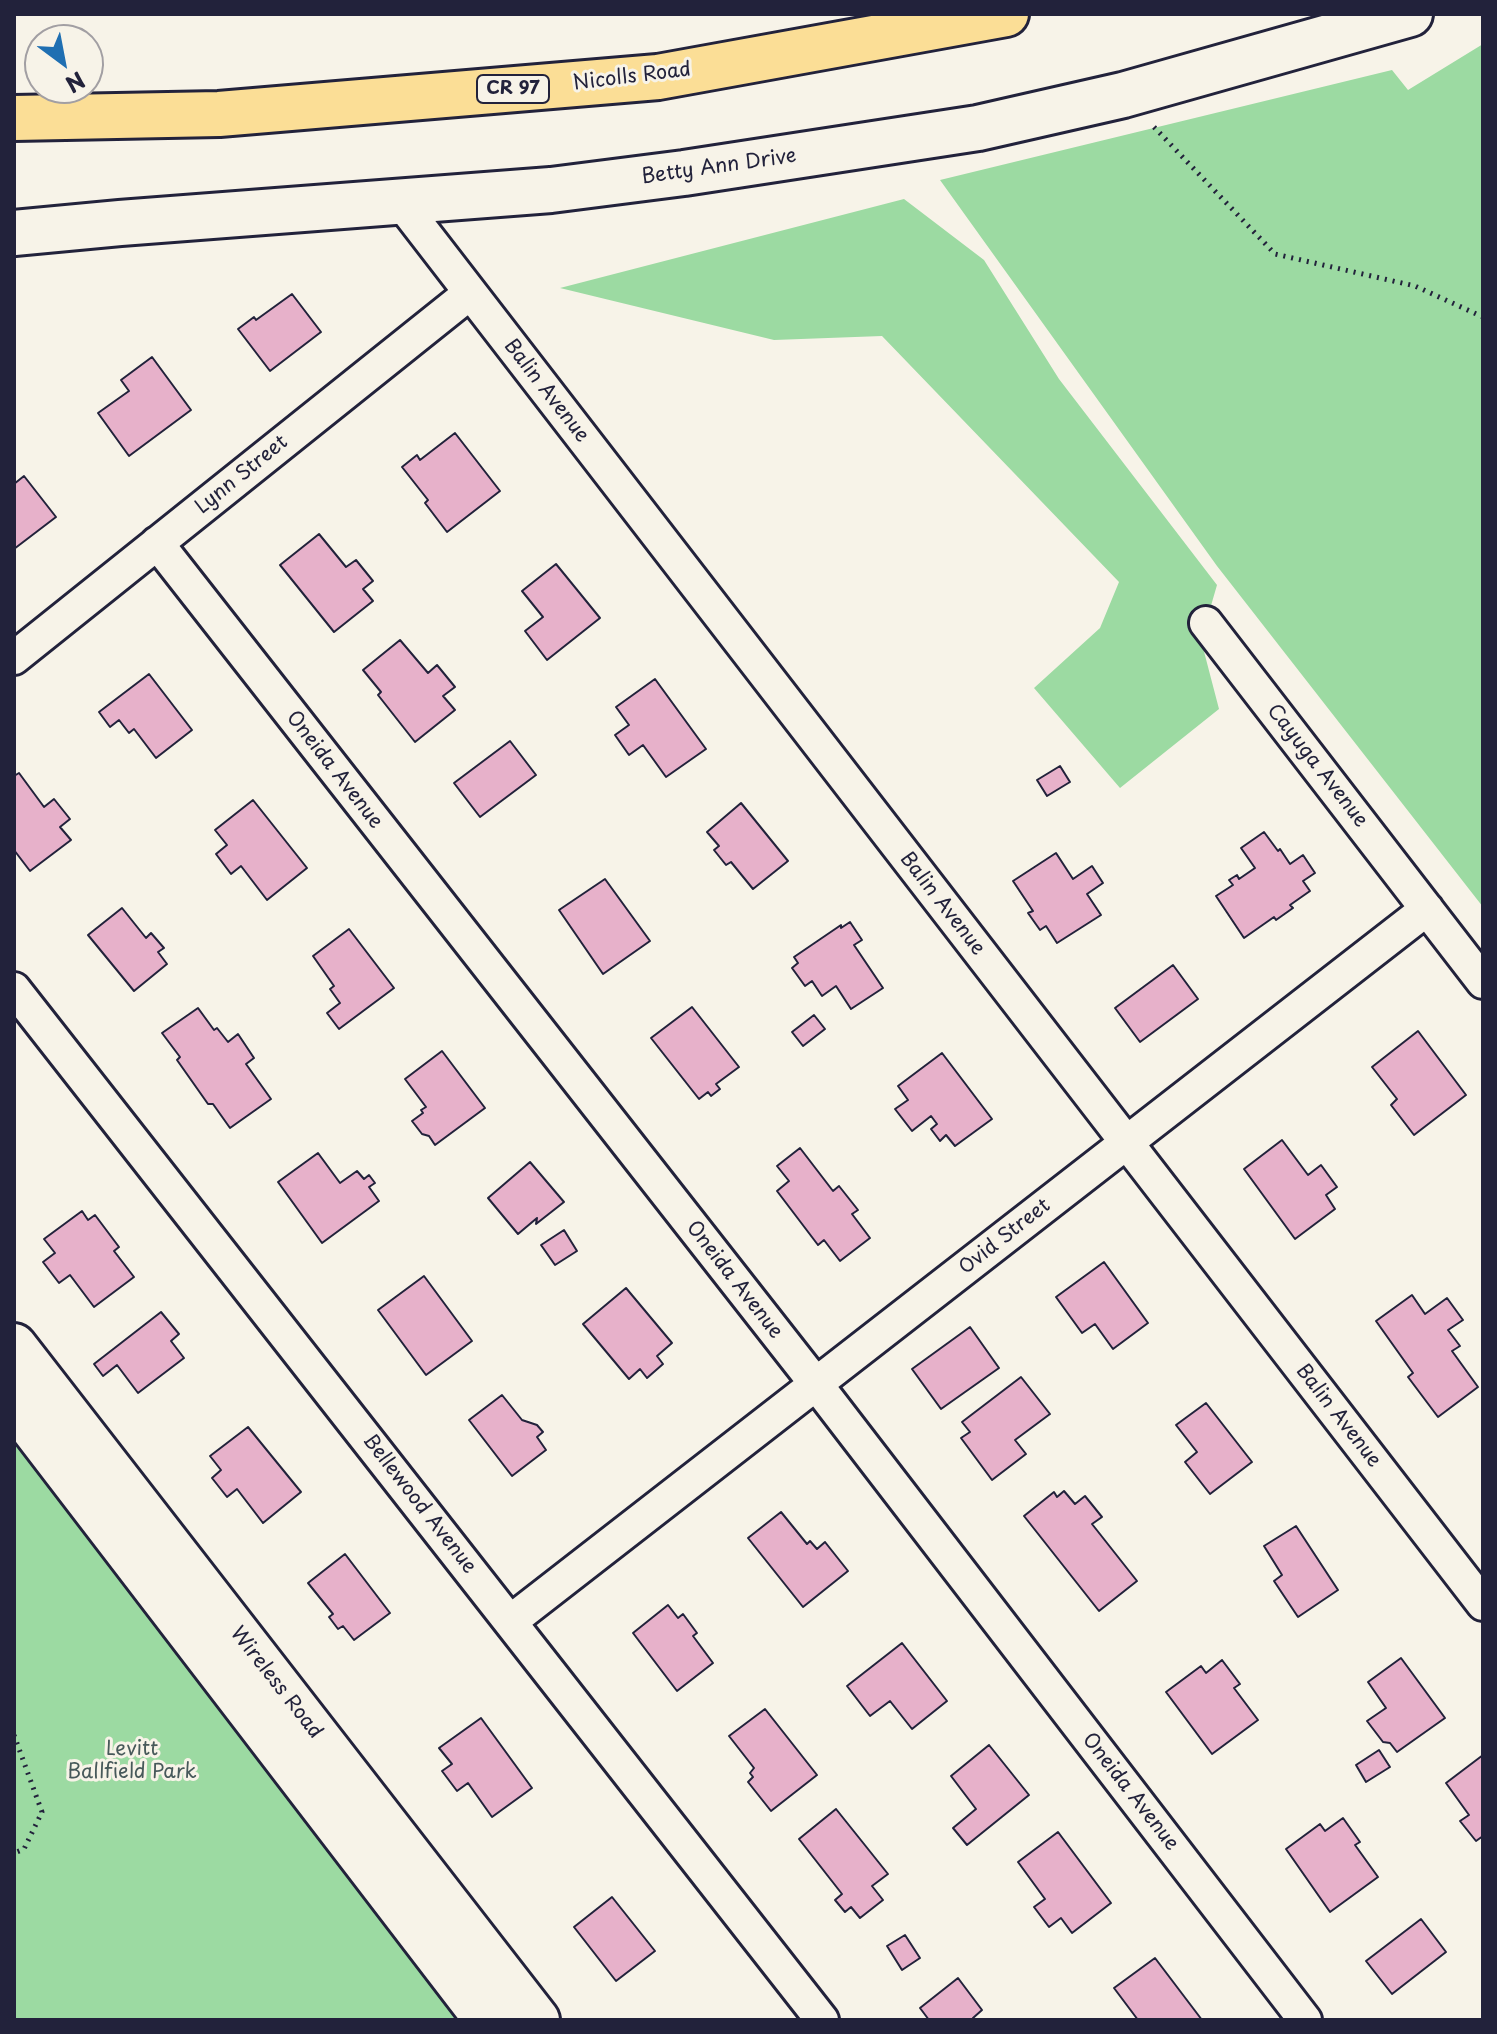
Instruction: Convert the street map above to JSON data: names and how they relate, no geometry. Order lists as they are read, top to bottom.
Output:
{
  "streets": {
    "highway": ["Nicolls Road", "CR 97"],
    "main road": ["Betty Ann Drive", "Wireless Road"],
    "street": [
      "Balin Avenue",
      "Lynn Street",
      "Cayuga Avenue",
      "Oneida Avenue",
      "Ovid Street",
      "Bellewood Avenue"
    ]
  },
  "crossings": [
    ["Betty Ann Drive", "Balin Avenue"],
    ["Balin Avenue", "Lynn Street"],
    ["Balin Avenue", "Ovid Street"],
    ["Lynn Street", "Oneida Avenue"],
    ["Cayuga Avenue", "Ovid Street"],
    ["Oneida Avenue", "Ovid Street"],
    ["Ovid Street", "Bellewood Avenue"]
  ],
  "parks": ["Levitt Ballfield Park"],
  "north": "bottom right"
}
